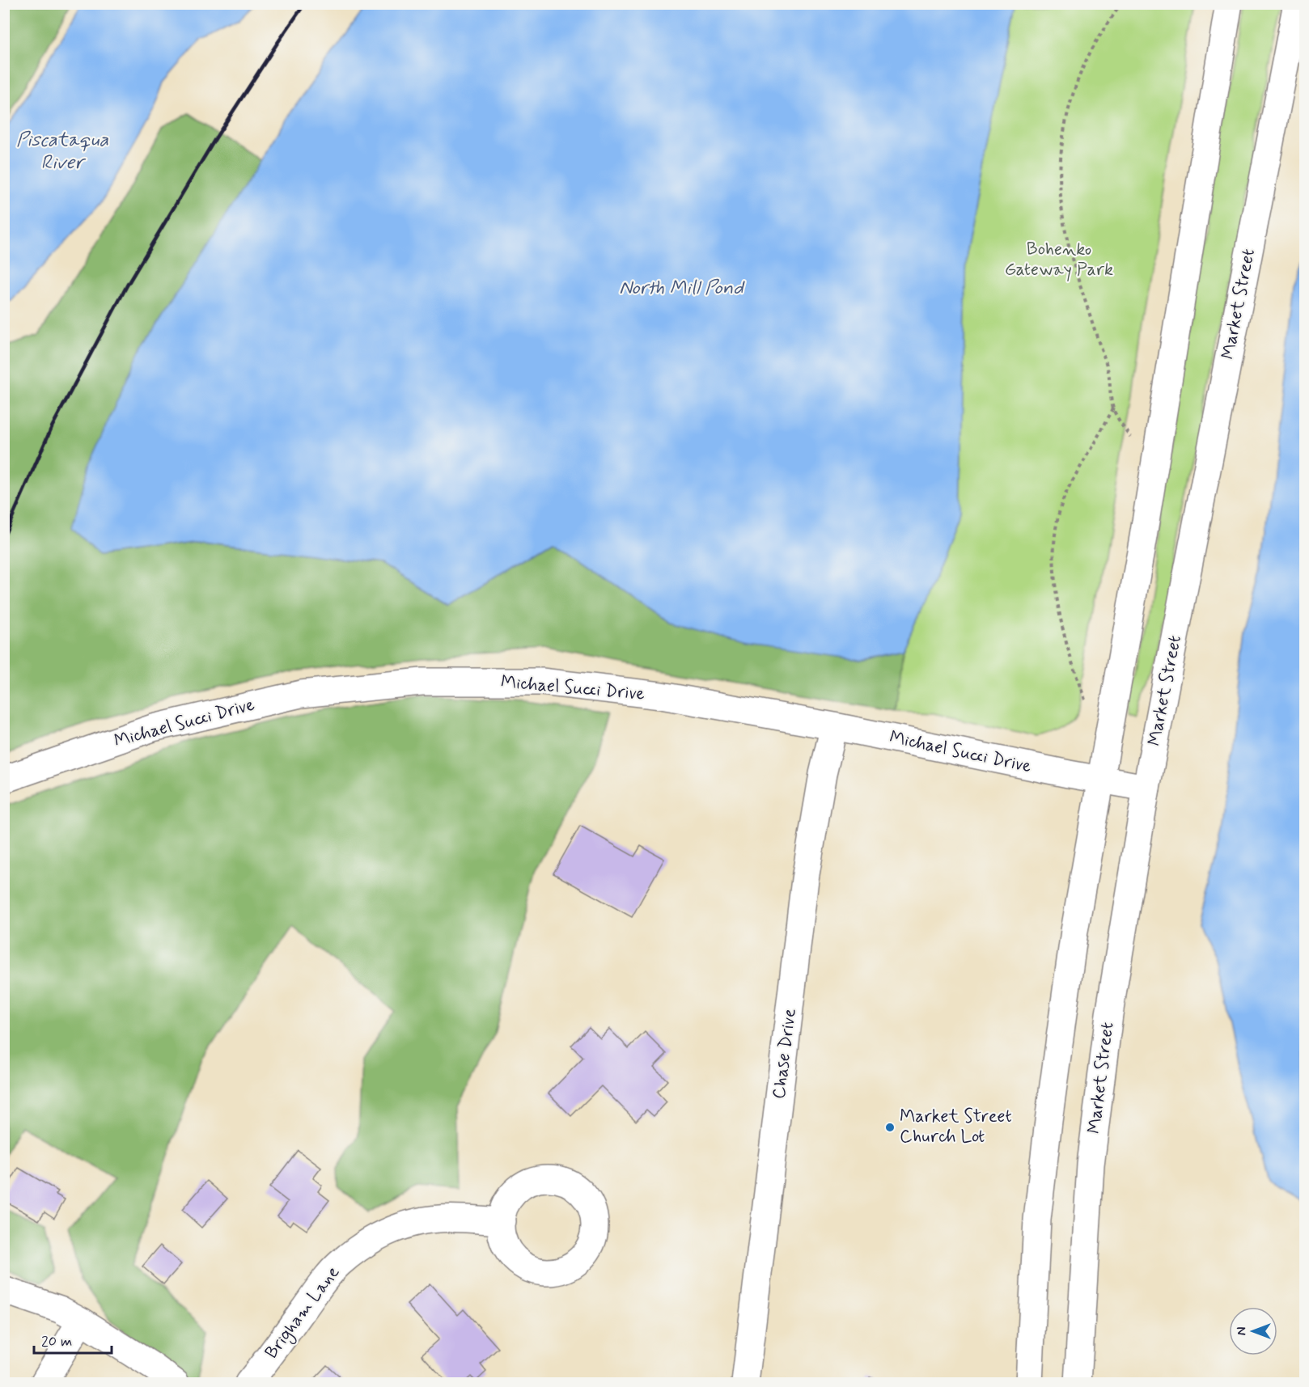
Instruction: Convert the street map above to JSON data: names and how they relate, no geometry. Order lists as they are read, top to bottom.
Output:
{
  "streets": {
    "main road": [
      "Market Street",
      "Michael Succi Drive",
      "Chase Drive",
      "Brigham Lane"
    ]
  },
  "crossings": [
    ["Market Street", "Michael Succi Drive"],
    ["Michael Succi Drive", "Chase Drive"]
  ],
  "water": ["Piscataqua River", "North Mill Pond"],
  "parks": ["Bohenko Gateway Park"],
  "places": ["Market Street Church Lot"],
  "scale_bar": "20 m",
  "north": "left"
}
